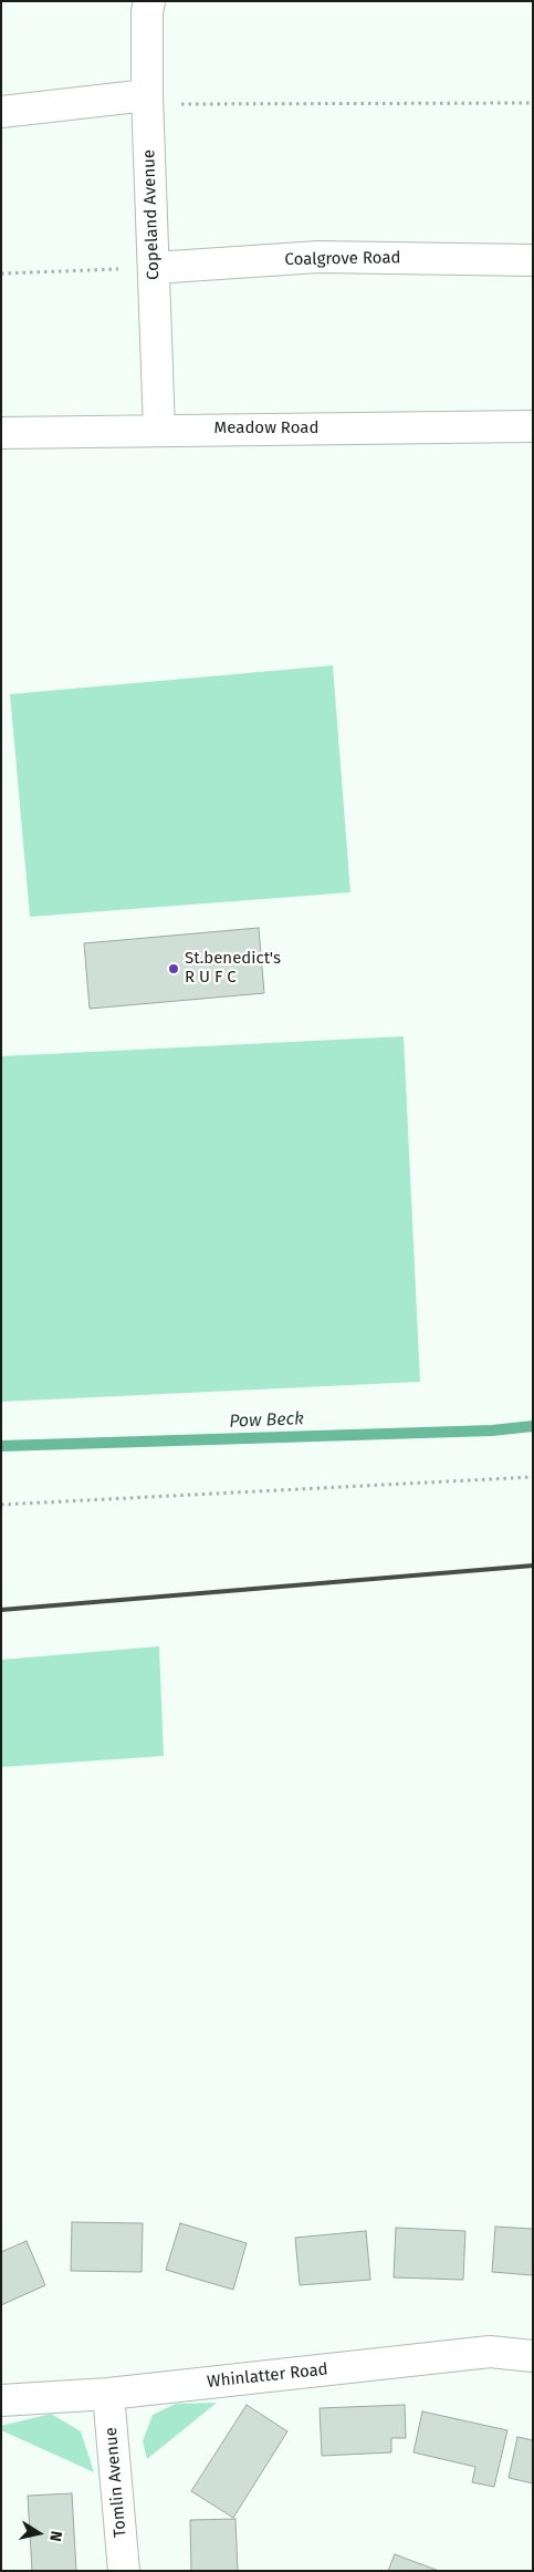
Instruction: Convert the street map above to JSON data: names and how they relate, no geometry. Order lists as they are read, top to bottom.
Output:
{
  "streets": {
    "street": [
      "Copeland Avenue",
      "Coalgrove Road",
      "Meadow Road",
      "Whinlatter Road",
      "Tomlin Avenue"
    ]
  },
  "crossings": [
    ["Copeland Avenue", "Coalgrove Road"],
    ["Copeland Avenue", "Meadow Road"],
    ["Whinlatter Road", "Tomlin Avenue"]
  ],
  "water": ["Pow Beck"],
  "places": ["St.benedict's R U F C"],
  "north": "right"
}
